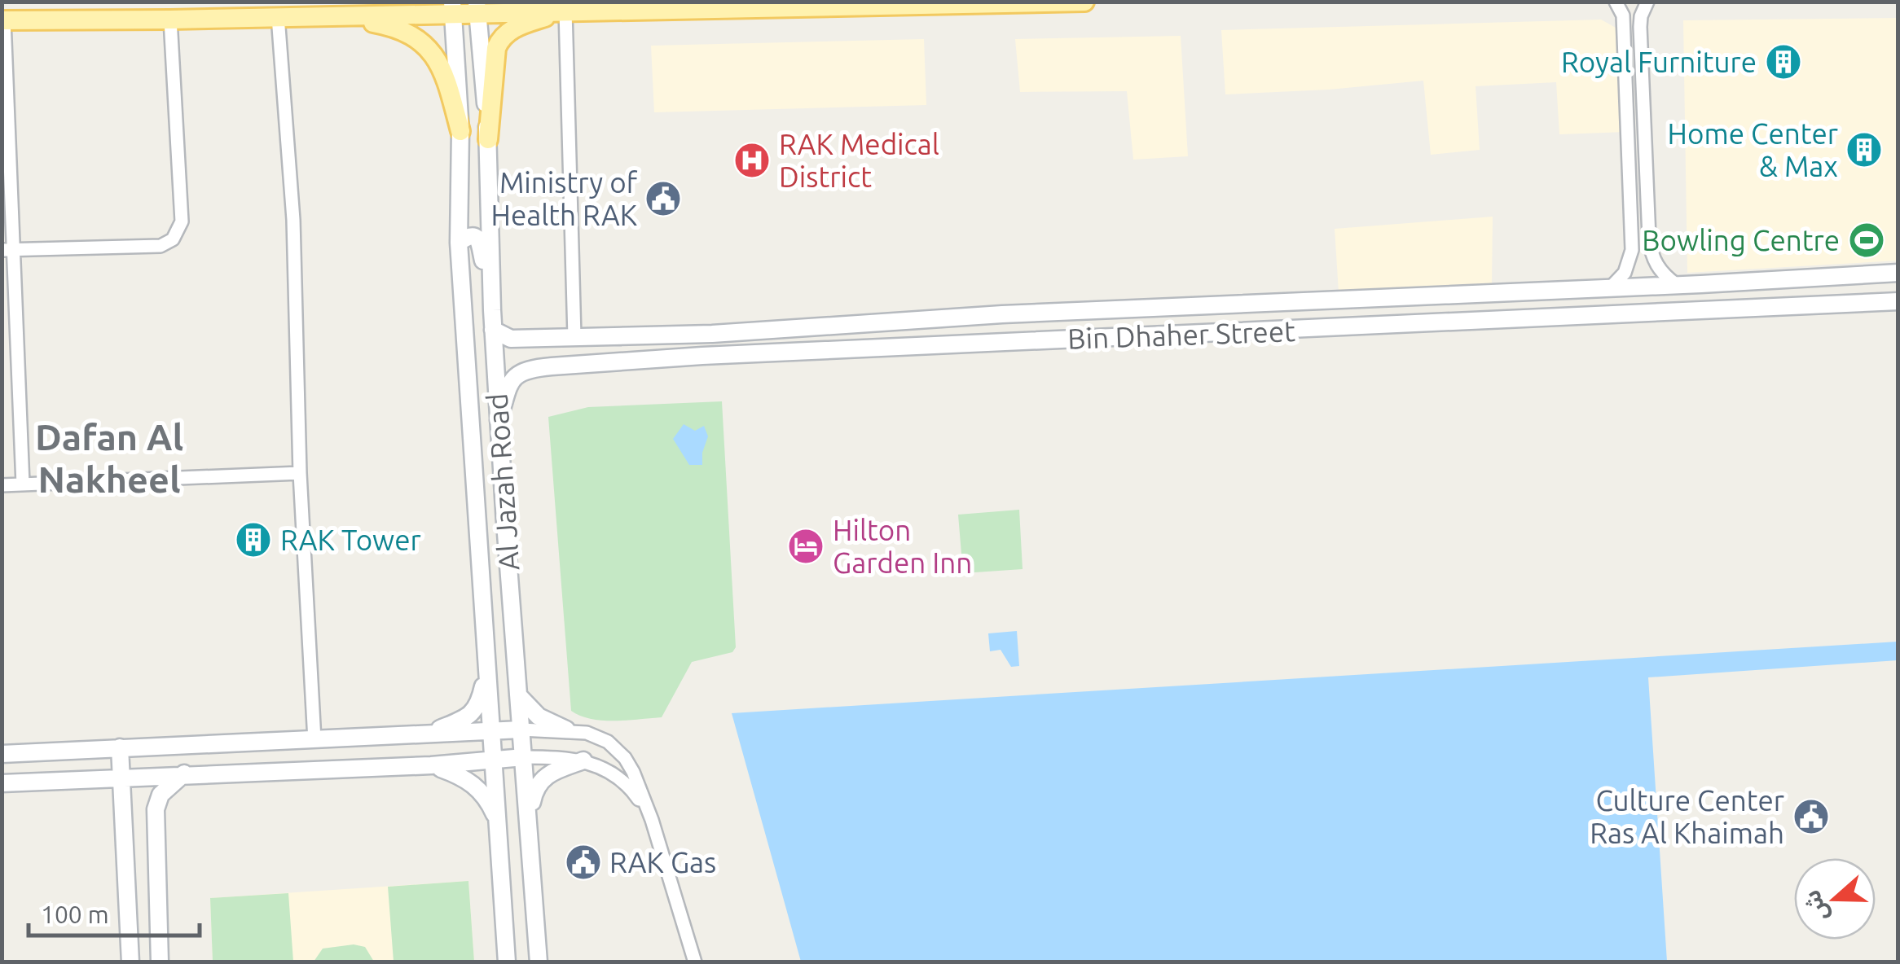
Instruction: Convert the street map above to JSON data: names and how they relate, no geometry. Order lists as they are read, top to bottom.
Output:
{
  "streets": {
    "street": ["Bin Dhaher Street", "Al Jazah Road"]
  },
  "crossings": [
    ["Bin Dhaher Street", "Al Jazah Road"]
  ],
  "districts": ["Dafan Al Nakheel"],
  "places": {
    "building": ["Royal Furniture", "Home Center & Max", "RAK Tower"],
    "hospital": ["RAK Medical District"],
    "public building": ["Ministry of Health RAK", "Culture Center Ras Al Khaimah", "RAK Gas"],
    "sports": ["Bowling Centre"],
    "hotel": ["Hilton Garden Inn"]
  },
  "scale_bar": "100 m",
  "north": "left"
}
